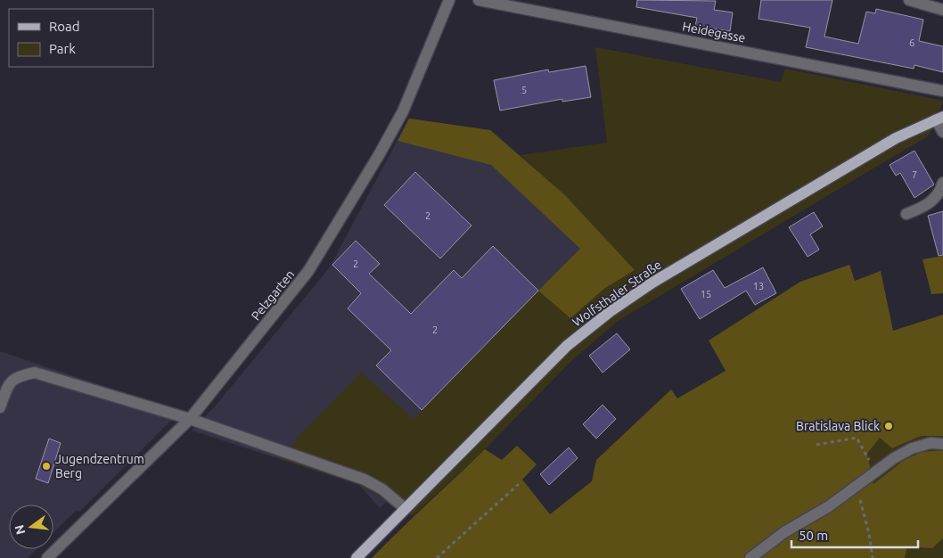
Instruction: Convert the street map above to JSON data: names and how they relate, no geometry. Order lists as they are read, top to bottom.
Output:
{
  "streets": {
    "main road": ["Wolfsthaler Straße"],
    "street": ["Heidegasse", "Pelzgarten"]
  },
  "places": ["Bratislava Blick", "Jugendzentrum Berg"],
  "house_numbers": [
    "6",
    "5",
    "7",
    "2",
    "2",
    "13",
    "15",
    "2"
  ],
  "legend": ["Road", "Park"],
  "scale_bar": "50 m",
  "north": "left"
}
